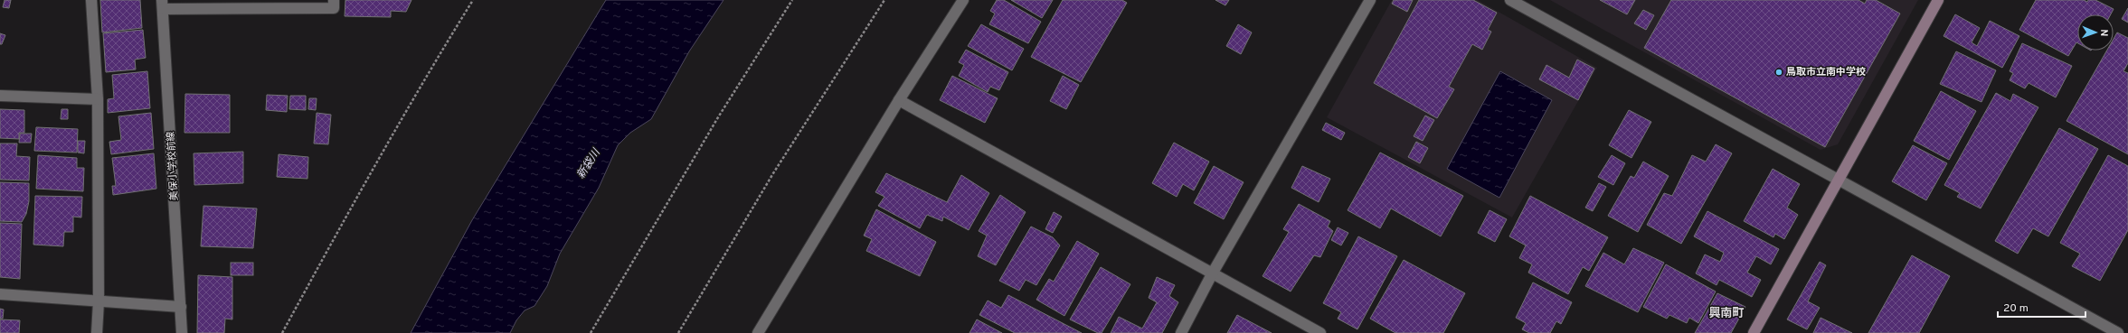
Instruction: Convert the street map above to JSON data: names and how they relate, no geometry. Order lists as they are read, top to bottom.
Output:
{
  "streets": {
    "street": ["美保小学校前線"]
  },
  "districts": ["興南町"],
  "water": ["新袋川"],
  "places": ["鳥取市立南中学校"],
  "scale_bar": "20 m",
  "north": "right"
}
